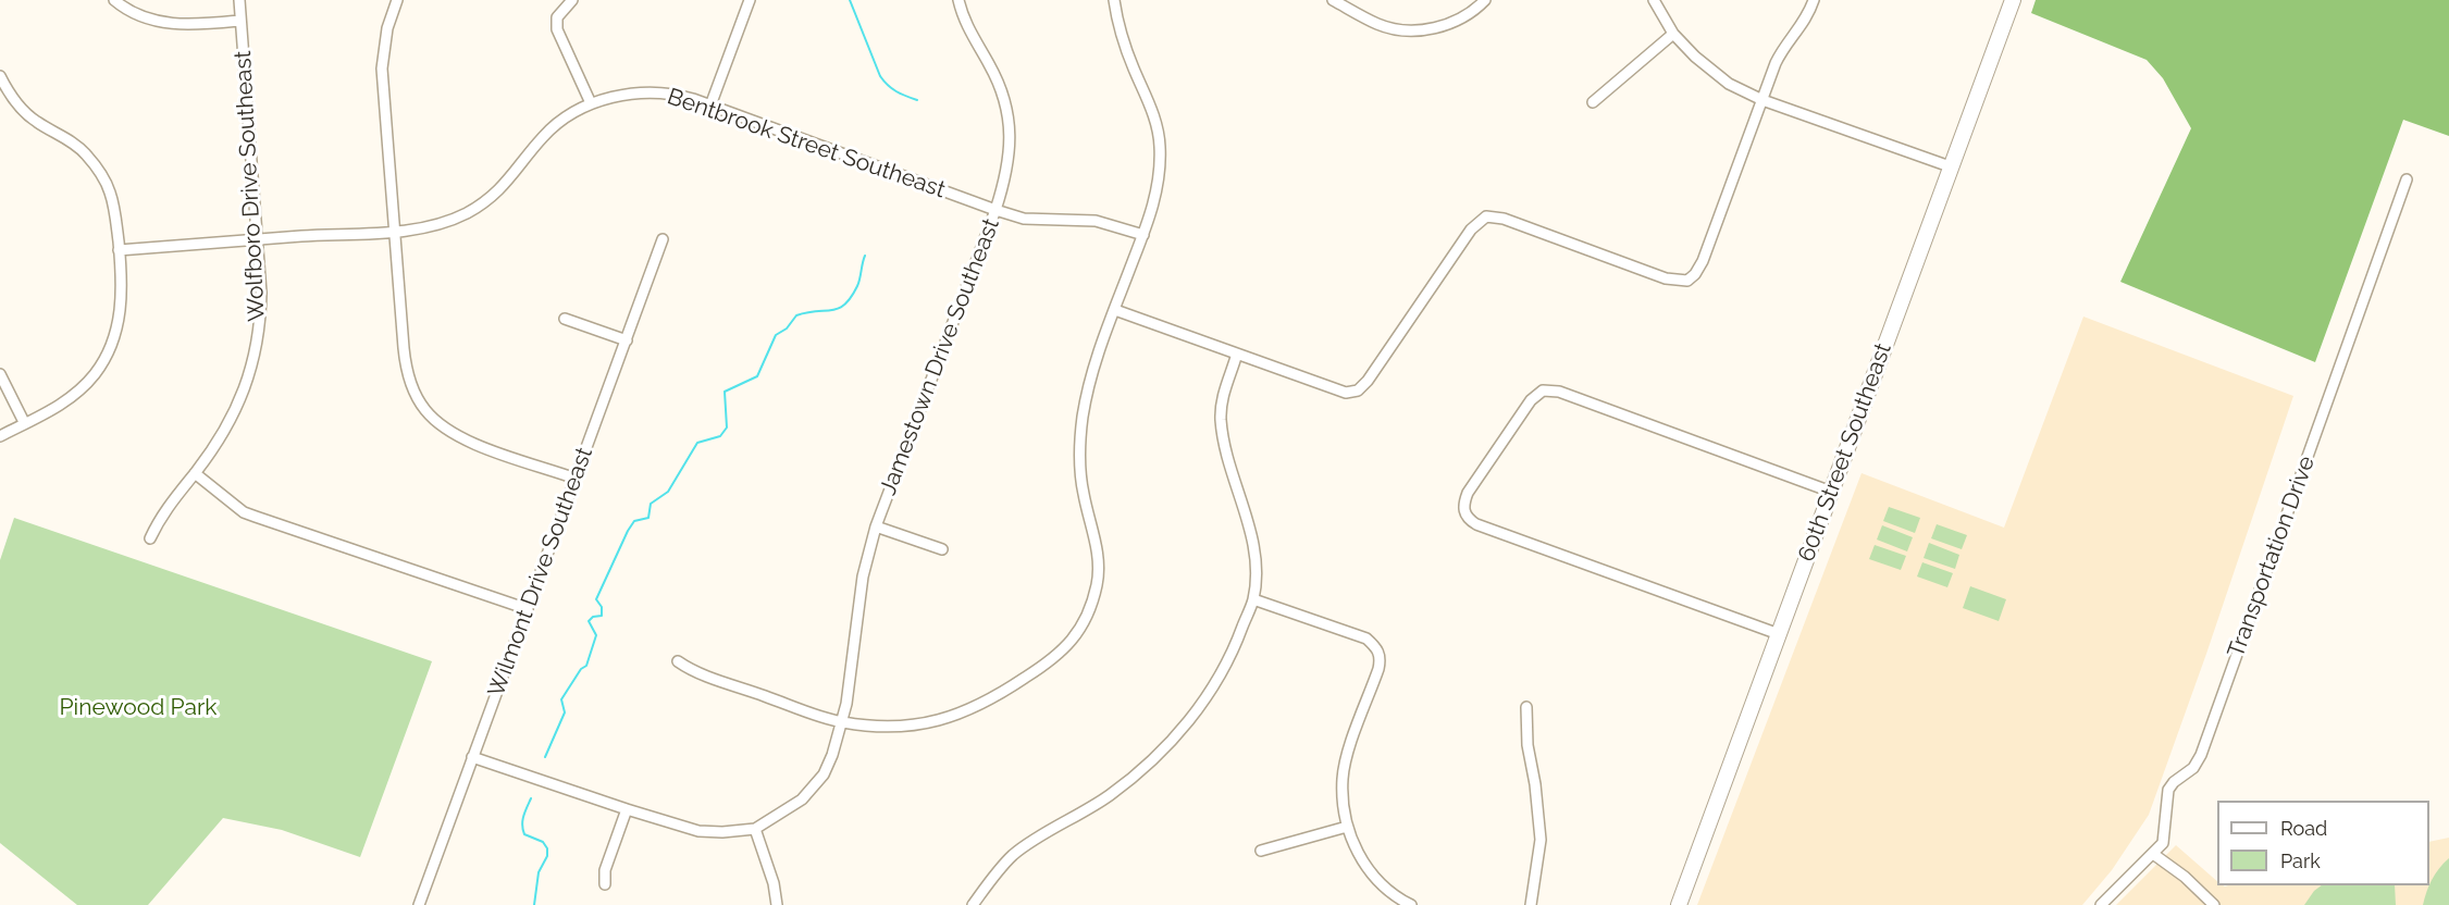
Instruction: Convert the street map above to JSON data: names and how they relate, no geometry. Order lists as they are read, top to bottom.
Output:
{
  "streets": {
    "main road": ["60th Street Southeast"],
    "street": [
      "Bentbrook Street Southeast",
      "Wolfboro Drive Southeast",
      "Jamestown Drive Southeast",
      "Transportation Drive",
      "Wilmont Drive Southeast"
    ]
  },
  "crossings": [
    ["Bentbrook Street Southeast", "Wolfboro Drive Southeast"],
    ["Bentbrook Street Southeast", "Jamestown Drive Southeast"]
  ],
  "parks": ["Pinewood Park"],
  "legend": ["Road", "Park"]
}
